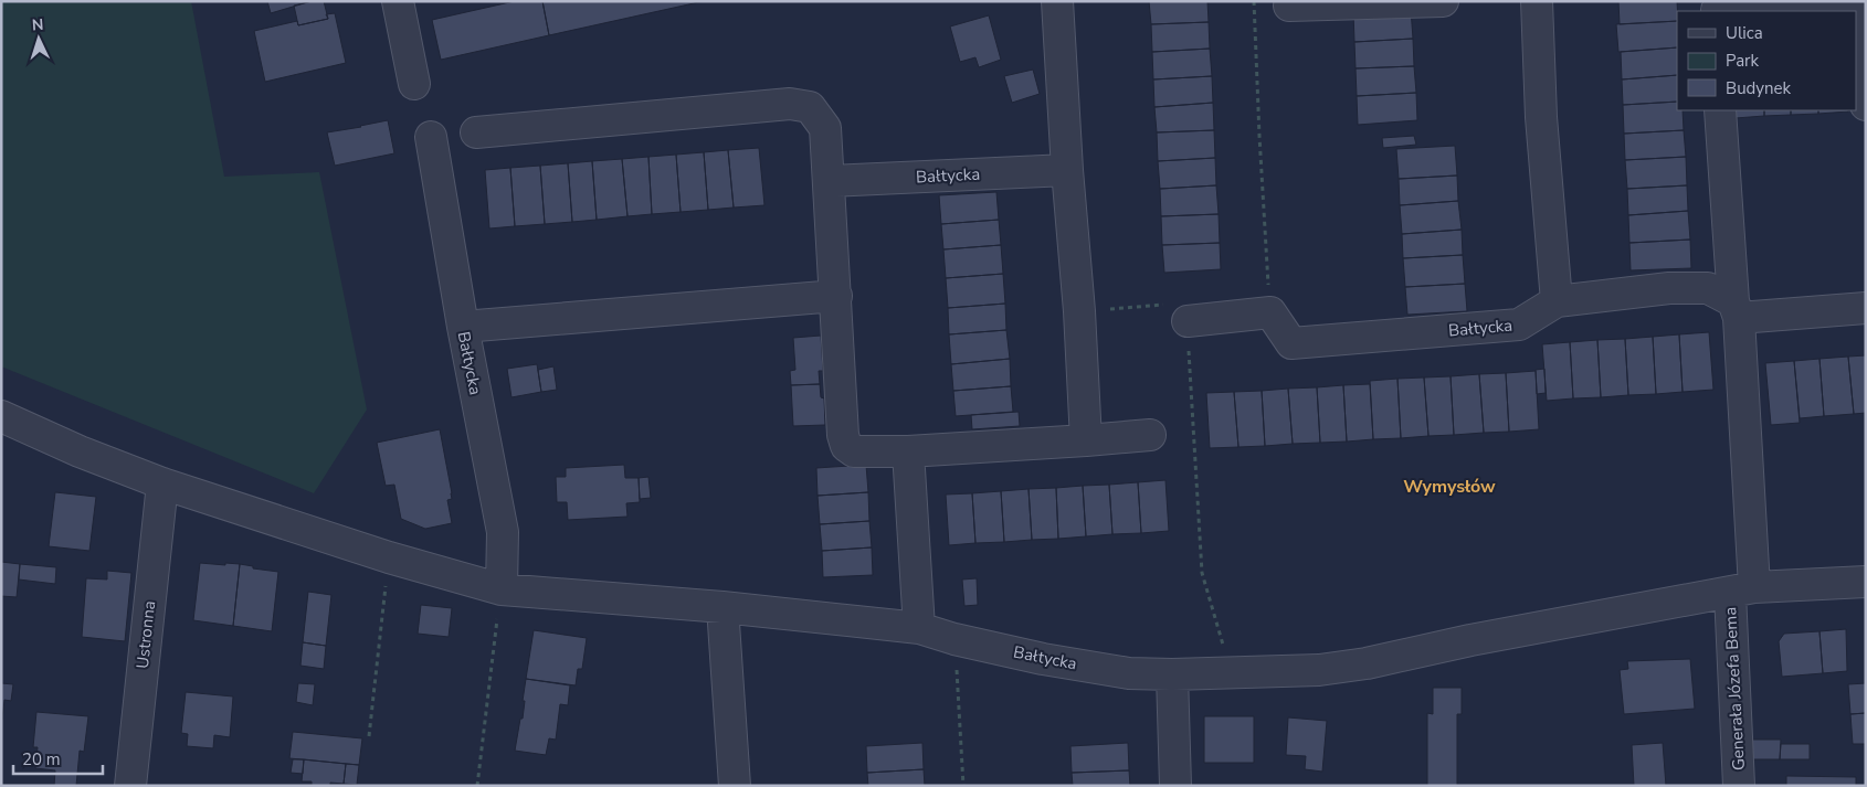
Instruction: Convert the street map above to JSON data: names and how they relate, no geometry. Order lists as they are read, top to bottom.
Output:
{
  "streets": {
    "street": ["Bałtycka", "Ustronna", "Generała Józefa Bema"]
  },
  "crossings": [
    ["Bałtycka", "Ustronna"],
    ["Bałtycka", "Generała Józefa Bema"]
  ],
  "districts": ["Wymysłów"],
  "legend": ["Ulica", "Park", "Budynek"],
  "scale_bar": "20 m",
  "north": "top"
}
